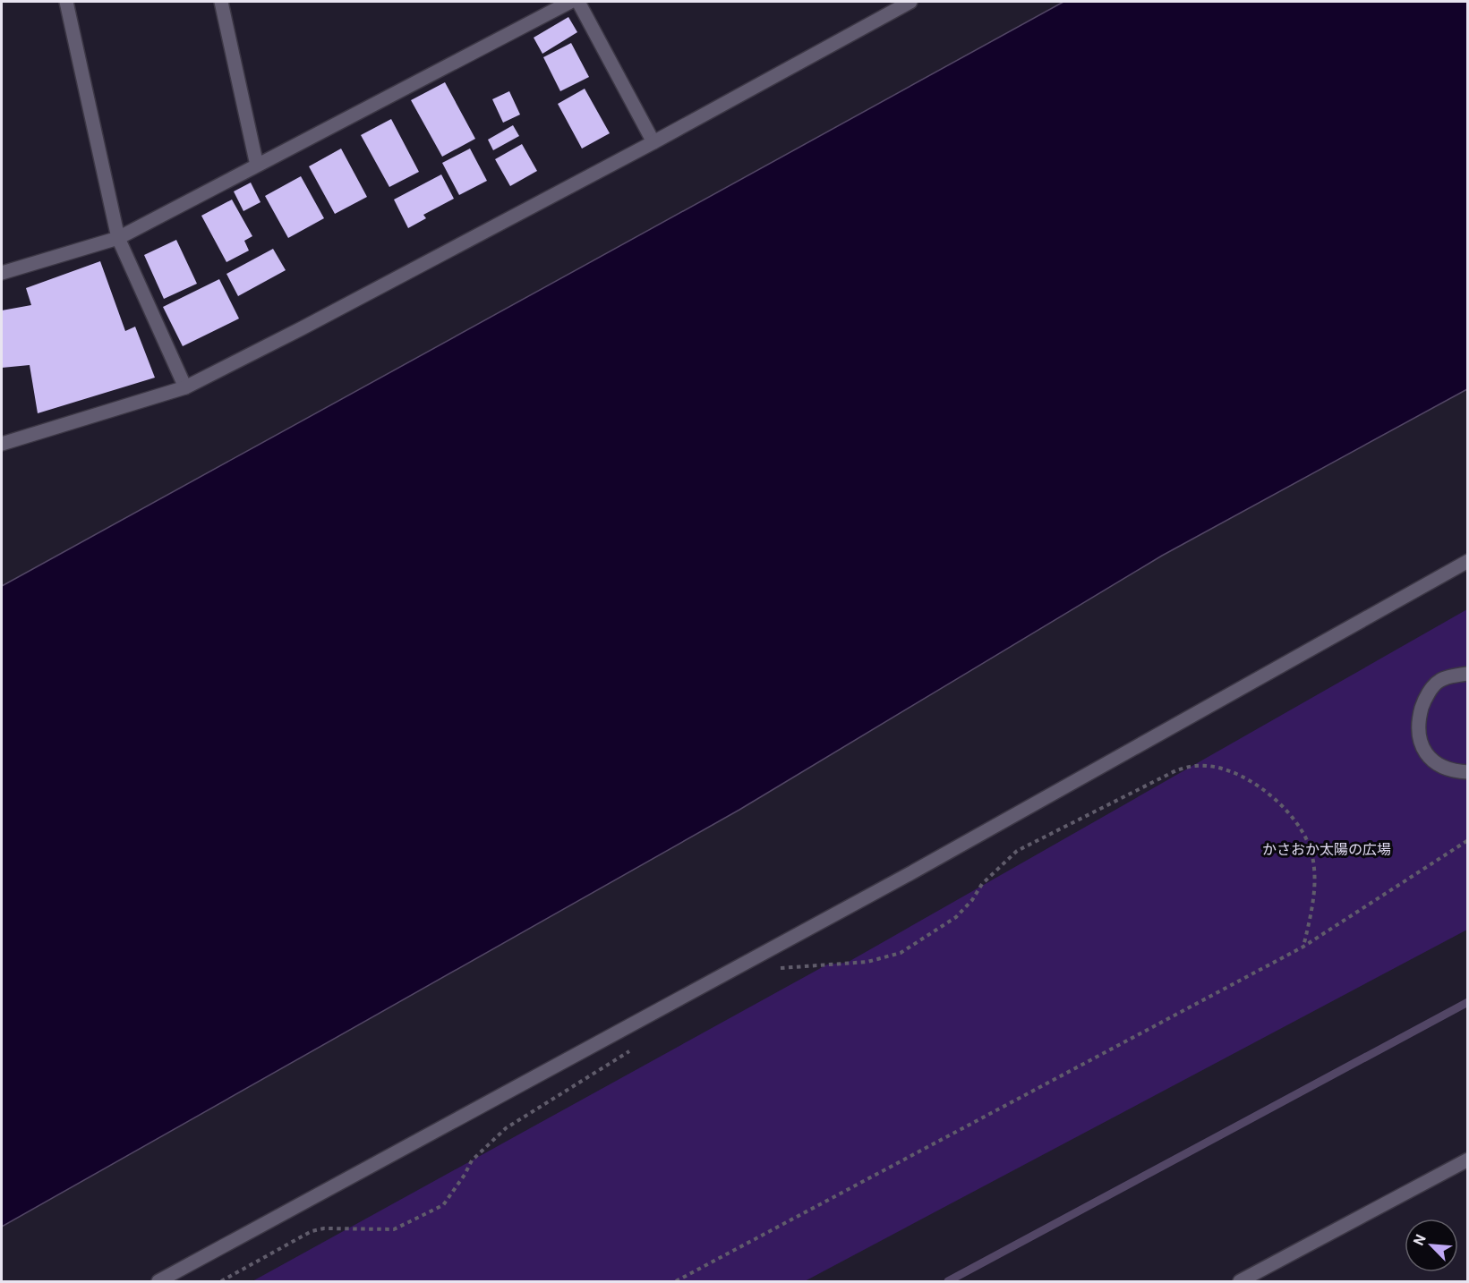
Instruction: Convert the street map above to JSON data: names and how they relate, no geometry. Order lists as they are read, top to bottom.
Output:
{
  "parks": ["かさおか太陽の広場"],
  "north": "top left"
}
